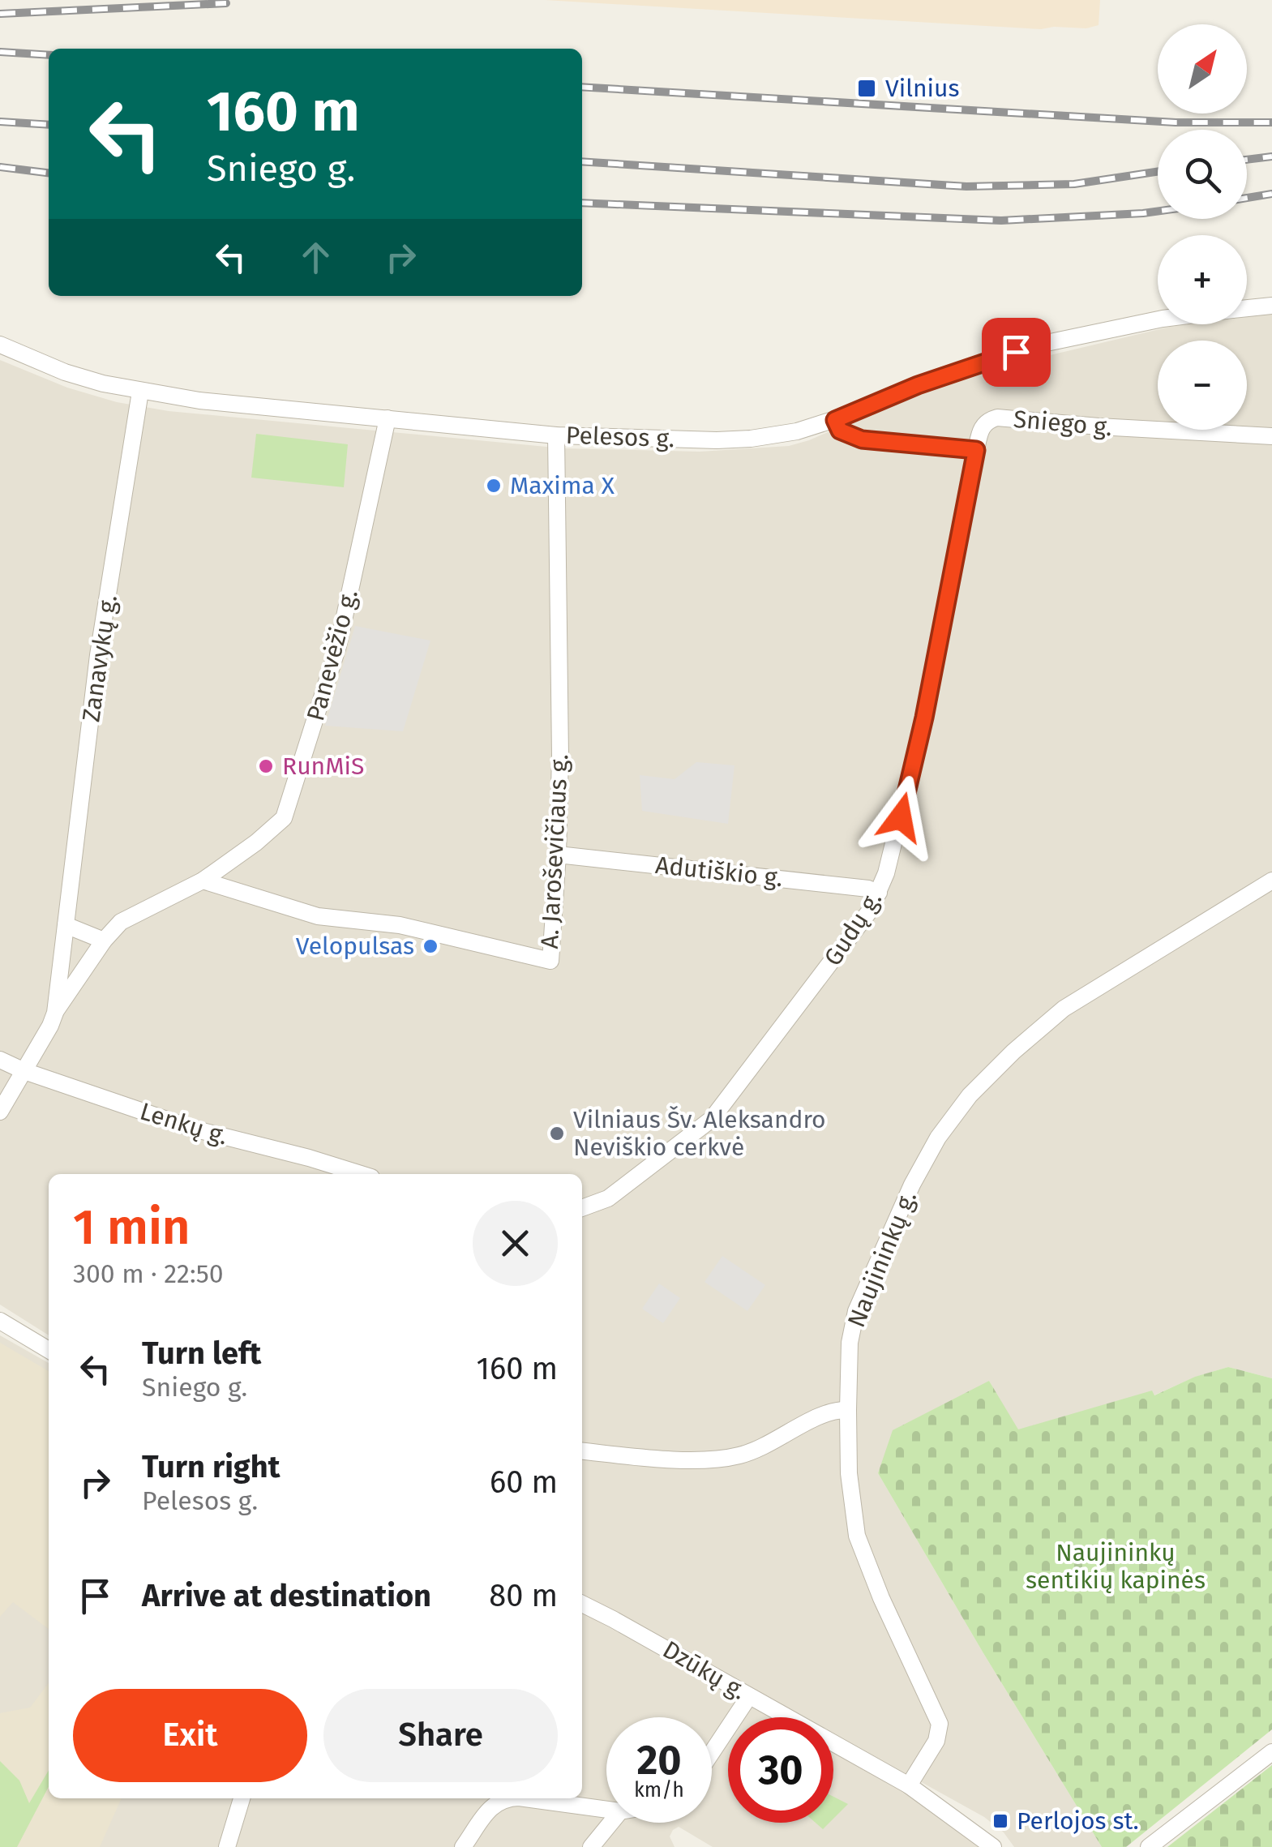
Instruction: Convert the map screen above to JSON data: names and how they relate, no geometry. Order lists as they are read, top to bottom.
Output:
{
  "streets": {
    "street": [
      "Sniego g.",
      "Pelesos g.",
      "Panevėžio g.",
      "Zanavykų g.",
      "A. Jaroševičiaus g.",
      "Adutiškio g.",
      "Gudų g.",
      "Lenkų g.",
      "Naujininkų g.",
      "Dzūkų g."
    ]
  },
  "crossings": [
    ["Sniego g.", "Gudų g."],
    ["Pelesos g.", "Panevėžio g."],
    ["Pelesos g.", "Zanavykų g."],
    ["Pelesos g.", "A. Jaroševičiaus g."],
    ["Panevėžio g.", "Zanavykų g."],
    ["Panevėžio g.", "A. Jaroševičiaus g."],
    ["Panevėžio g.", "Lenkų g."],
    ["A. Jaroševičiaus g.", "Adutiškio g."],
    ["Adutiškio g.", "Gudų g."],
    ["Naujininkų g.", "Dzūkų g."]
  ],
  "parks": ["Naujininkų sentikių kapinės"],
  "places": {
    "transit": ["Vilnius", "Perlojos st."],
    "other": [
      "Maxima X",
      "RunMiS",
      "Velopulsas",
      "Vilniaus Šv. Aleksandro Neviškio cerkvė"
    ]
  },
  "north": "top right",
  "page": {
    "map_buttons": ["+", "−"],
    "turn": ["160 m", "Sniego g."],
    "heading": ["1 min", "300 m · 22:50"],
    "list": [
      {
        "name": "Turn left",
        "note": "Sniego g.",
        "value": "160 m"
      },
      {
        "name": "Turn right",
        "note": "Pelesos g.",
        "value": "60 m"
      },
      {
        "name": "Arrive at destination",
        "value": "80 m"
      }
    ],
    "buttons": ["Exit", "Share"],
    "speed": "20 km/h",
    "limit": "30"
  }
}
